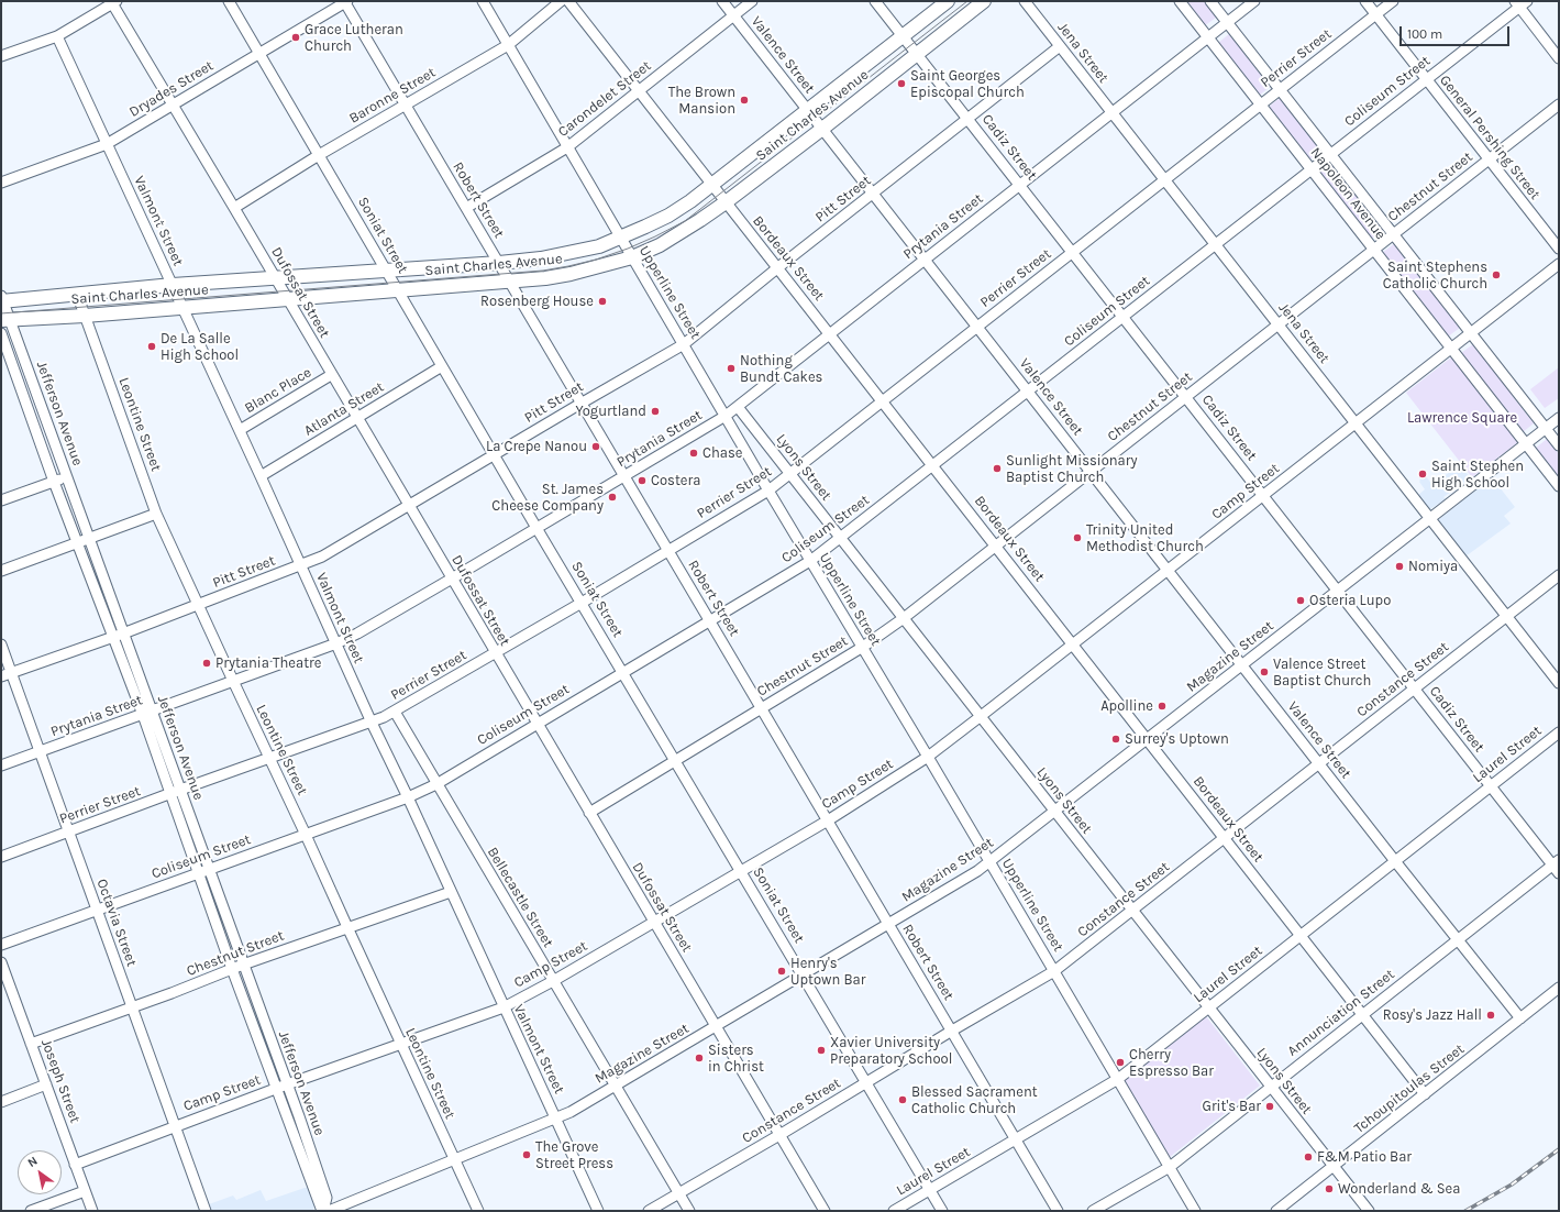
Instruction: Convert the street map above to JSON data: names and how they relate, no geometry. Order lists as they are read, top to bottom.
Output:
{
  "streets": {
    "main road": ["Saint Charles Avenue"],
    "street": [
      "Jena Street",
      "Valence Street",
      "Perrier Street",
      "Dryades Street",
      "Coliseum Street",
      "Baronne Street",
      "Carondelet Street",
      "General Pershing Street",
      "Cadiz Street",
      "Chestnut Street",
      "Napoleon Avenue",
      "Pitt Street",
      "Robert Street",
      "Valmont Street",
      "Prytania Street",
      "Soniat Street",
      "Bordeaux Street",
      "Dufossat Street",
      "Upperline Street",
      "Blanc Place",
      "Atlanta Street",
      "Jefferson Avenue",
      "Leontine Street",
      "Lyons Street",
      "Camp Street",
      "Magazine Street",
      "Constance Street",
      "Laurel Street",
      "Bellecastle Street",
      "Octavia Street",
      "Annunciation Street",
      "Joseph Street",
      "Tchoupitoulas Street"
    ]
  },
  "crossings": [
    ["Jena Street", "Perrier Street"],
    ["Jena Street", "Coliseum Street"],
    ["Jena Street", "Chestnut Street"],
    ["Jena Street", "Pitt Street"],
    ["Jena Street", "Prytania Street"],
    ["Jena Street", "Camp Street"],
    ["Jena Street", "Magazine Street"],
    ["Jena Street", "Constance Street"],
    ["Valence Street", "Perrier Street"],
    ["Valence Street", "Coliseum Street"],
    ["Valence Street", "Carondelet Street"],
    ["Valence Street", "Saint Charles Avenue"],
    ["Valence Street", "Chestnut Street"],
    ["Valence Street", "Pitt Street"],
    ["Valence Street", "Prytania Street"],
    ["Valence Street", "Camp Street"],
    ["Valence Street", "Magazine Street"],
    ["Valence Street", "Constance Street"],
    ["Valence Street", "Laurel Street"],
    ["Valence Street", "Annunciation Street"],
    ["Valence Street", "Tchoupitoulas Street"],
    ["Perrier Street", "General Pershing Street"],
    ["Perrier Street", "Cadiz Street"],
    ["Perrier Street", "Napoleon Avenue"],
    ["Perrier Street", "Robert Street"],
    ["Perrier Street", "Valmont Street"],
    ["Perrier Street", "Soniat Street"],
    ["Perrier Street", "Bordeaux Street"],
    ["Perrier Street", "Dufossat Street"],
    ["Perrier Street", "Upperline Street"],
    ["Perrier Street", "Jefferson Avenue"],
    ["Perrier Street", "Leontine Street"],
    ["Perrier Street", "Lyons Street"],
    ["Perrier Street", "Bellecastle Street"],
    ["Perrier Street", "Octavia Street"],
    ["Dryades Street", "Robert Street"],
    ["Dryades Street", "Valmont Street"],
    ["Dryades Street", "Soniat Street"],
    ["Dryades Street", "Dufossat Street"],
    ["Coliseum Street", "General Pershing Street"],
    ["Coliseum Street", "Cadiz Street"],
    ["Coliseum Street", "Napoleon Avenue"],
    ["Coliseum Street", "Robert Street"],
    ["Coliseum Street", "Valmont Street"],
    ["Coliseum Street", "Soniat Street"],
    ["Coliseum Street", "Bordeaux Street"],
    ["Coliseum Street", "Dufossat Street"],
    ["Coliseum Street", "Upperline Street"],
    ["Coliseum Street", "Jefferson Avenue"],
    ["Coliseum Street", "Leontine Street"],
    ["Coliseum Street", "Lyons Street"],
    ["Coliseum Street", "Bellecastle Street"],
    ["Coliseum Street", "Octavia Street"],
    ["Baronne Street", "Robert Street"],
    ["Baronne Street", "Soniat Street"],
    ["Baronne Street", "Dufossat Street"],
    ["Baronne Street", "Upperline Street"],
    ["Carondelet Street", "Robert Street"],
    ["Carondelet Street", "Bordeaux Street"],
    ["Carondelet Street", "Upperline Street"],
    ["Saint Charles Avenue", "Cadiz Street"],
    ["Saint Charles Avenue", "Robert Street"],
    ["Saint Charles Avenue", "Valmont Street"],
    ["Saint Charles Avenue", "Soniat Street"],
    ["Saint Charles Avenue", "Bordeaux Street"],
    ["Saint Charles Avenue", "Dufossat Street"],
    ["Saint Charles Avenue", "Upperline Street"],
    ["Saint Charles Avenue", "Jefferson Avenue"],
    ["Saint Charles Avenue", "Leontine Street"],
    ["General Pershing Street", "Chestnut Street"],
    ["Cadiz Street", "Chestnut Street"],
    ["Cadiz Street", "Pitt Street"],
    ["Cadiz Street", "Prytania Street"],
    ["Cadiz Street", "Camp Street"],
    ["Cadiz Street", "Magazine Street"],
    ["Cadiz Street", "Constance Street"],
    ["Cadiz Street", "Laurel Street"],
    ["Cadiz Street", "Annunciation Street"],
    ["Chestnut Street", "Napoleon Avenue"],
    ["Chestnut Street", "Robert Street"],
    ["Chestnut Street", "Valmont Street"],
    ["Chestnut Street", "Soniat Street"],
    ["Chestnut Street", "Bordeaux Street"],
    ["Chestnut Street", "Dufossat Street"],
    ["Chestnut Street", "Upperline Street"],
    ["Chestnut Street", "Jefferson Avenue"],
    ["Chestnut Street", "Leontine Street"],
    ["Chestnut Street", "Lyons Street"],
    ["Chestnut Street", "Octavia Street"],
    ["Chestnut Street", "Joseph Street"],
    ["Napoleon Avenue", "Prytania Street"],
    ["Napoleon Avenue", "Camp Street"],
    ["Napoleon Avenue", "Magazine Street"],
    ["Pitt Street", "Robert Street"],
    ["Pitt Street", "Valmont Street"],
    ["Pitt Street", "Soniat Street"],
    ["Pitt Street", "Bordeaux Street"],
    ["Pitt Street", "Dufossat Street"],
    ["Pitt Street", "Upperline Street"],
    ["Pitt Street", "Jefferson Avenue"],
    ["Pitt Street", "Leontine Street"],
    ["Pitt Street", "Octavia Street"],
    ["Robert Street", "Prytania Street"],
    ["Robert Street", "Camp Street"],
    ["Robert Street", "Magazine Street"],
    ["Robert Street", "Constance Street"],
    ["Robert Street", "Laurel Street"],
    ["Valmont Street", "Prytania Street"],
    ["Valmont Street", "Blanc Place"],
    ["Valmont Street", "Atlanta Street"],
    ["Valmont Street", "Camp Street"],
    ["Valmont Street", "Magazine Street"],
    ["Prytania Street", "Soniat Street"],
    ["Prytania Street", "Bordeaux Street"],
    ["Prytania Street", "Dufossat Street"],
    ["Prytania Street", "Upperline Street"],
    ["Prytania Street", "Jefferson Avenue"],
    ["Prytania Street", "Leontine Street"],
    ["Prytania Street", "Lyons Street"],
    ["Prytania Street", "Octavia Street"],
    ["Soniat Street", "Atlanta Street"],
    ["Soniat Street", "Camp Street"],
    ["Soniat Street", "Magazine Street"],
    ["Soniat Street", "Constance Street"],
    ["Soniat Street", "Laurel Street"],
    ["Bordeaux Street", "Camp Street"],
    ["Bordeaux Street", "Magazine Street"],
    ["Bordeaux Street", "Constance Street"],
    ["Bordeaux Street", "Laurel Street"],
    ["Bordeaux Street", "Annunciation Street"],
    ["Bordeaux Street", "Tchoupitoulas Street"],
    ["Dufossat Street", "Blanc Place"],
    ["Dufossat Street", "Atlanta Street"],
    ["Dufossat Street", "Camp Street"],
    ["Dufossat Street", "Magazine Street"],
    ["Dufossat Street", "Constance Street"],
    ["Upperline Street", "Camp Street"],
    ["Upperline Street", "Magazine Street"],
    ["Upperline Street", "Constance Street"],
    ["Upperline Street", "Laurel Street"],
    ["Upperline Street", "Annunciation Street"],
    ["Jefferson Avenue", "Camp Street"],
    ["Leontine Street", "Camp Street"],
    ["Leontine Street", "Magazine Street"],
    ["Lyons Street", "Camp Street"],
    ["Lyons Street", "Magazine Street"],
    ["Lyons Street", "Constance Street"],
    ["Lyons Street", "Laurel Street"],
    ["Lyons Street", "Annunciation Street"],
    ["Lyons Street", "Tchoupitoulas Street"],
    ["Camp Street", "Bellecastle Street"],
    ["Camp Street", "Octavia Street"],
    ["Camp Street", "Joseph Street"],
    ["Magazine Street", "Bellecastle Street"],
    ["Constance Street", "Bellecastle Street"]
  ],
  "parks": ["Lawrence Square"],
  "places": [
    "Grace Lutheran Church",
    "Saint Georges Episcopal Church",
    "The Brown Mansion",
    "Saint Stephens Catholic Church",
    "Rosenberg House",
    "De La Salle High School",
    "Nothing Bundt Cakes",
    "Yogurtland",
    "La Crepe Nanou",
    "Chase",
    "Sunlight Missionary Baptist Church",
    "Saint Stephen High School",
    "Costera",
    "St. James Cheese Company",
    "Trinity United Methodist Church",
    "Nomiya",
    "Osteria Lupo",
    "Prytania Theatre",
    "Valence Street Baptist Church",
    "Apolline",
    "Surrey's Uptown",
    "Henry's Uptown Bar",
    "Rosy's Jazz Hall",
    "Xavier University Preparatory School",
    "Sisters in Christ",
    "Cherry Espresso Bar",
    "Blessed Sacrament Catholic Church",
    "Grit's Bar",
    "The Grove Street Press",
    "F&M Patio Bar",
    "Wonderland & Sea"
  ],
  "scale_bar": "100 m",
  "north": "top left"
}
